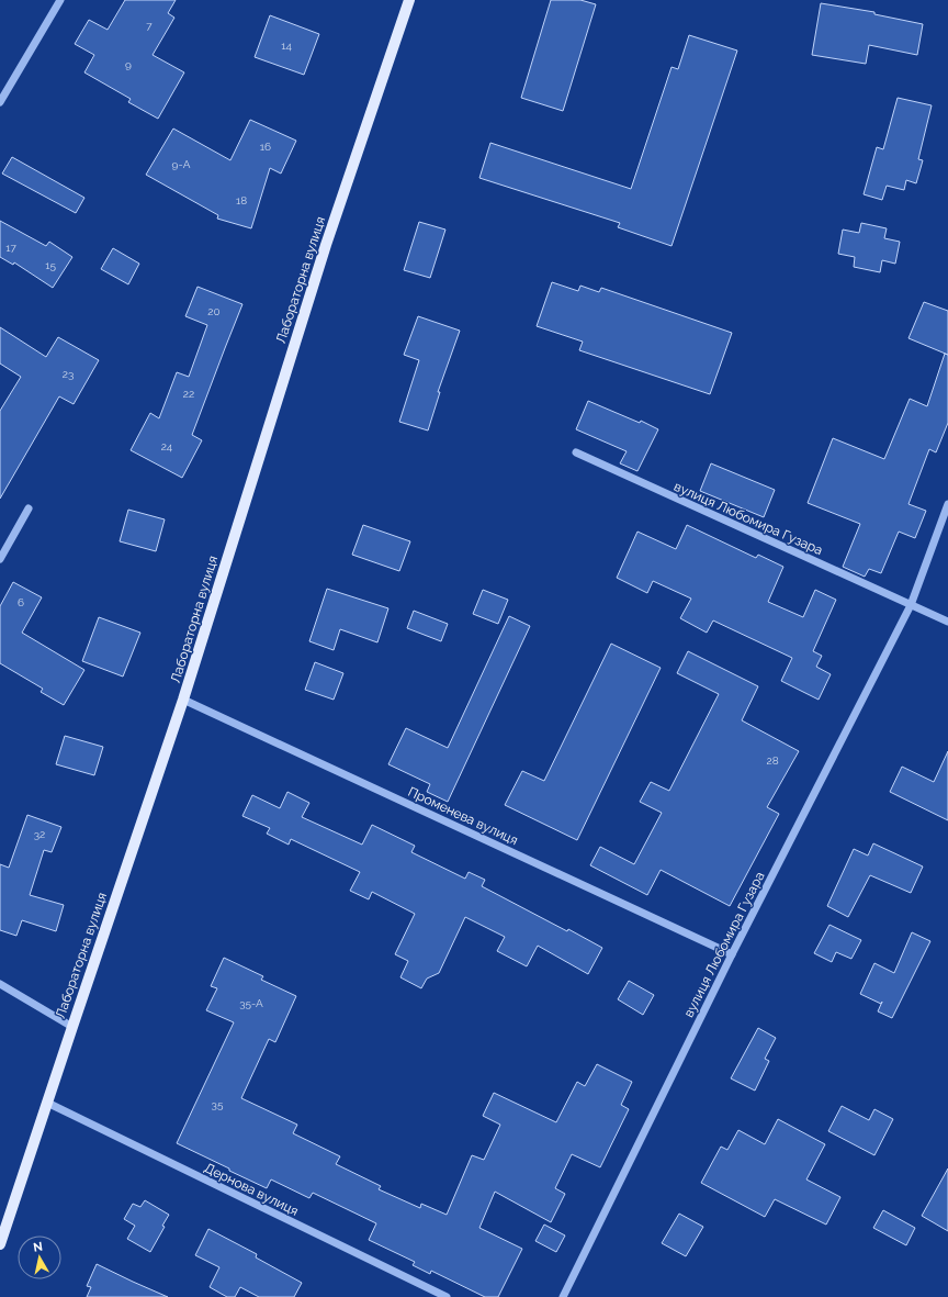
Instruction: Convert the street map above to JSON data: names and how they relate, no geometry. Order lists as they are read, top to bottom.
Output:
{
  "streets": {
    "main road": ["Лабораторна вулиця"],
    "street": ["вулиця Любомира Гузара", "Променева вулиця", "Дернова вулиця"]
  },
  "crossings": [
    ["Лабораторна вулиця", "Променева вулиця"],
    ["Лабораторна вулиця", "Дернова вулиця"],
    ["вулиця Любомира Гузара", "Променева вулиця"]
  ],
  "house_numbers": [
    "7",
    "14",
    "9",
    "16",
    "9-А",
    "18",
    "17",
    "15",
    "20",
    "23",
    "22",
    "24",
    "6",
    "28",
    "32",
    "35-А",
    "35"
  ],
  "north": "top"
}
